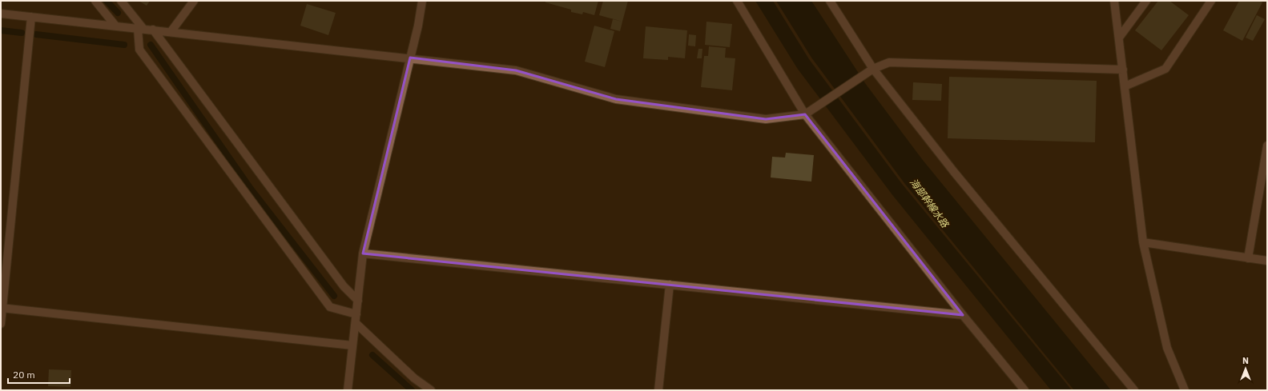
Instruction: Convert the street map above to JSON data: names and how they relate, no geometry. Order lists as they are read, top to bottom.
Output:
{
  "water": ["海部幹線水路"],
  "scale_bar": "20 m",
  "north": "top"
}
